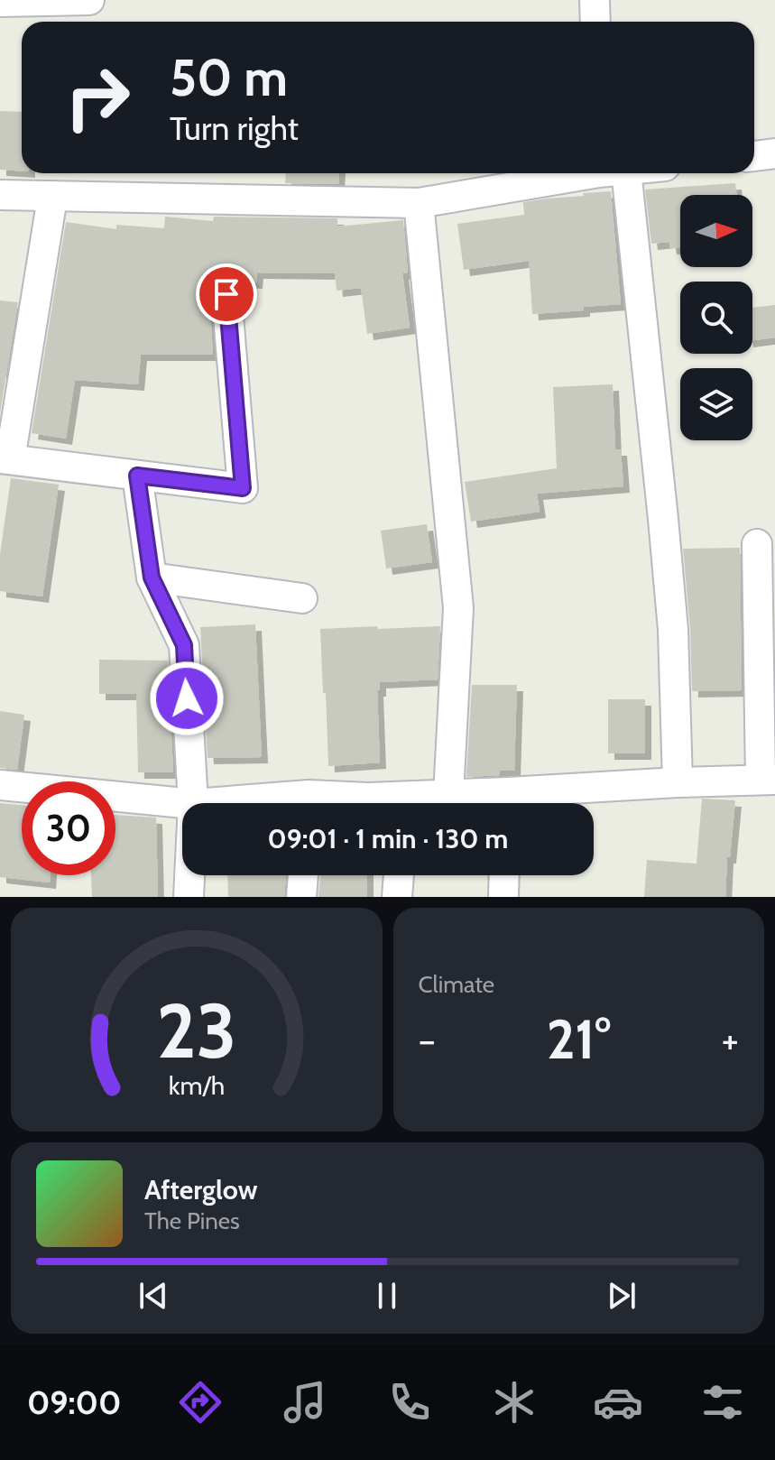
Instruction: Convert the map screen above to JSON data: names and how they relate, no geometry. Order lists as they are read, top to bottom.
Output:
{
  "north": "right",
  "page": {
    "turn": ["50 m", "Turn right"],
    "limit": "30",
    "trip": "09:01 · 1 min · 130 m",
    "tile": "Climate",
    "heat": ["−", "21°", "+"],
    "song": ["Afterglow", "The Pines"],
    "tabs": "09:00",
    "gauge": ["23", "km/h"]
  }
}
